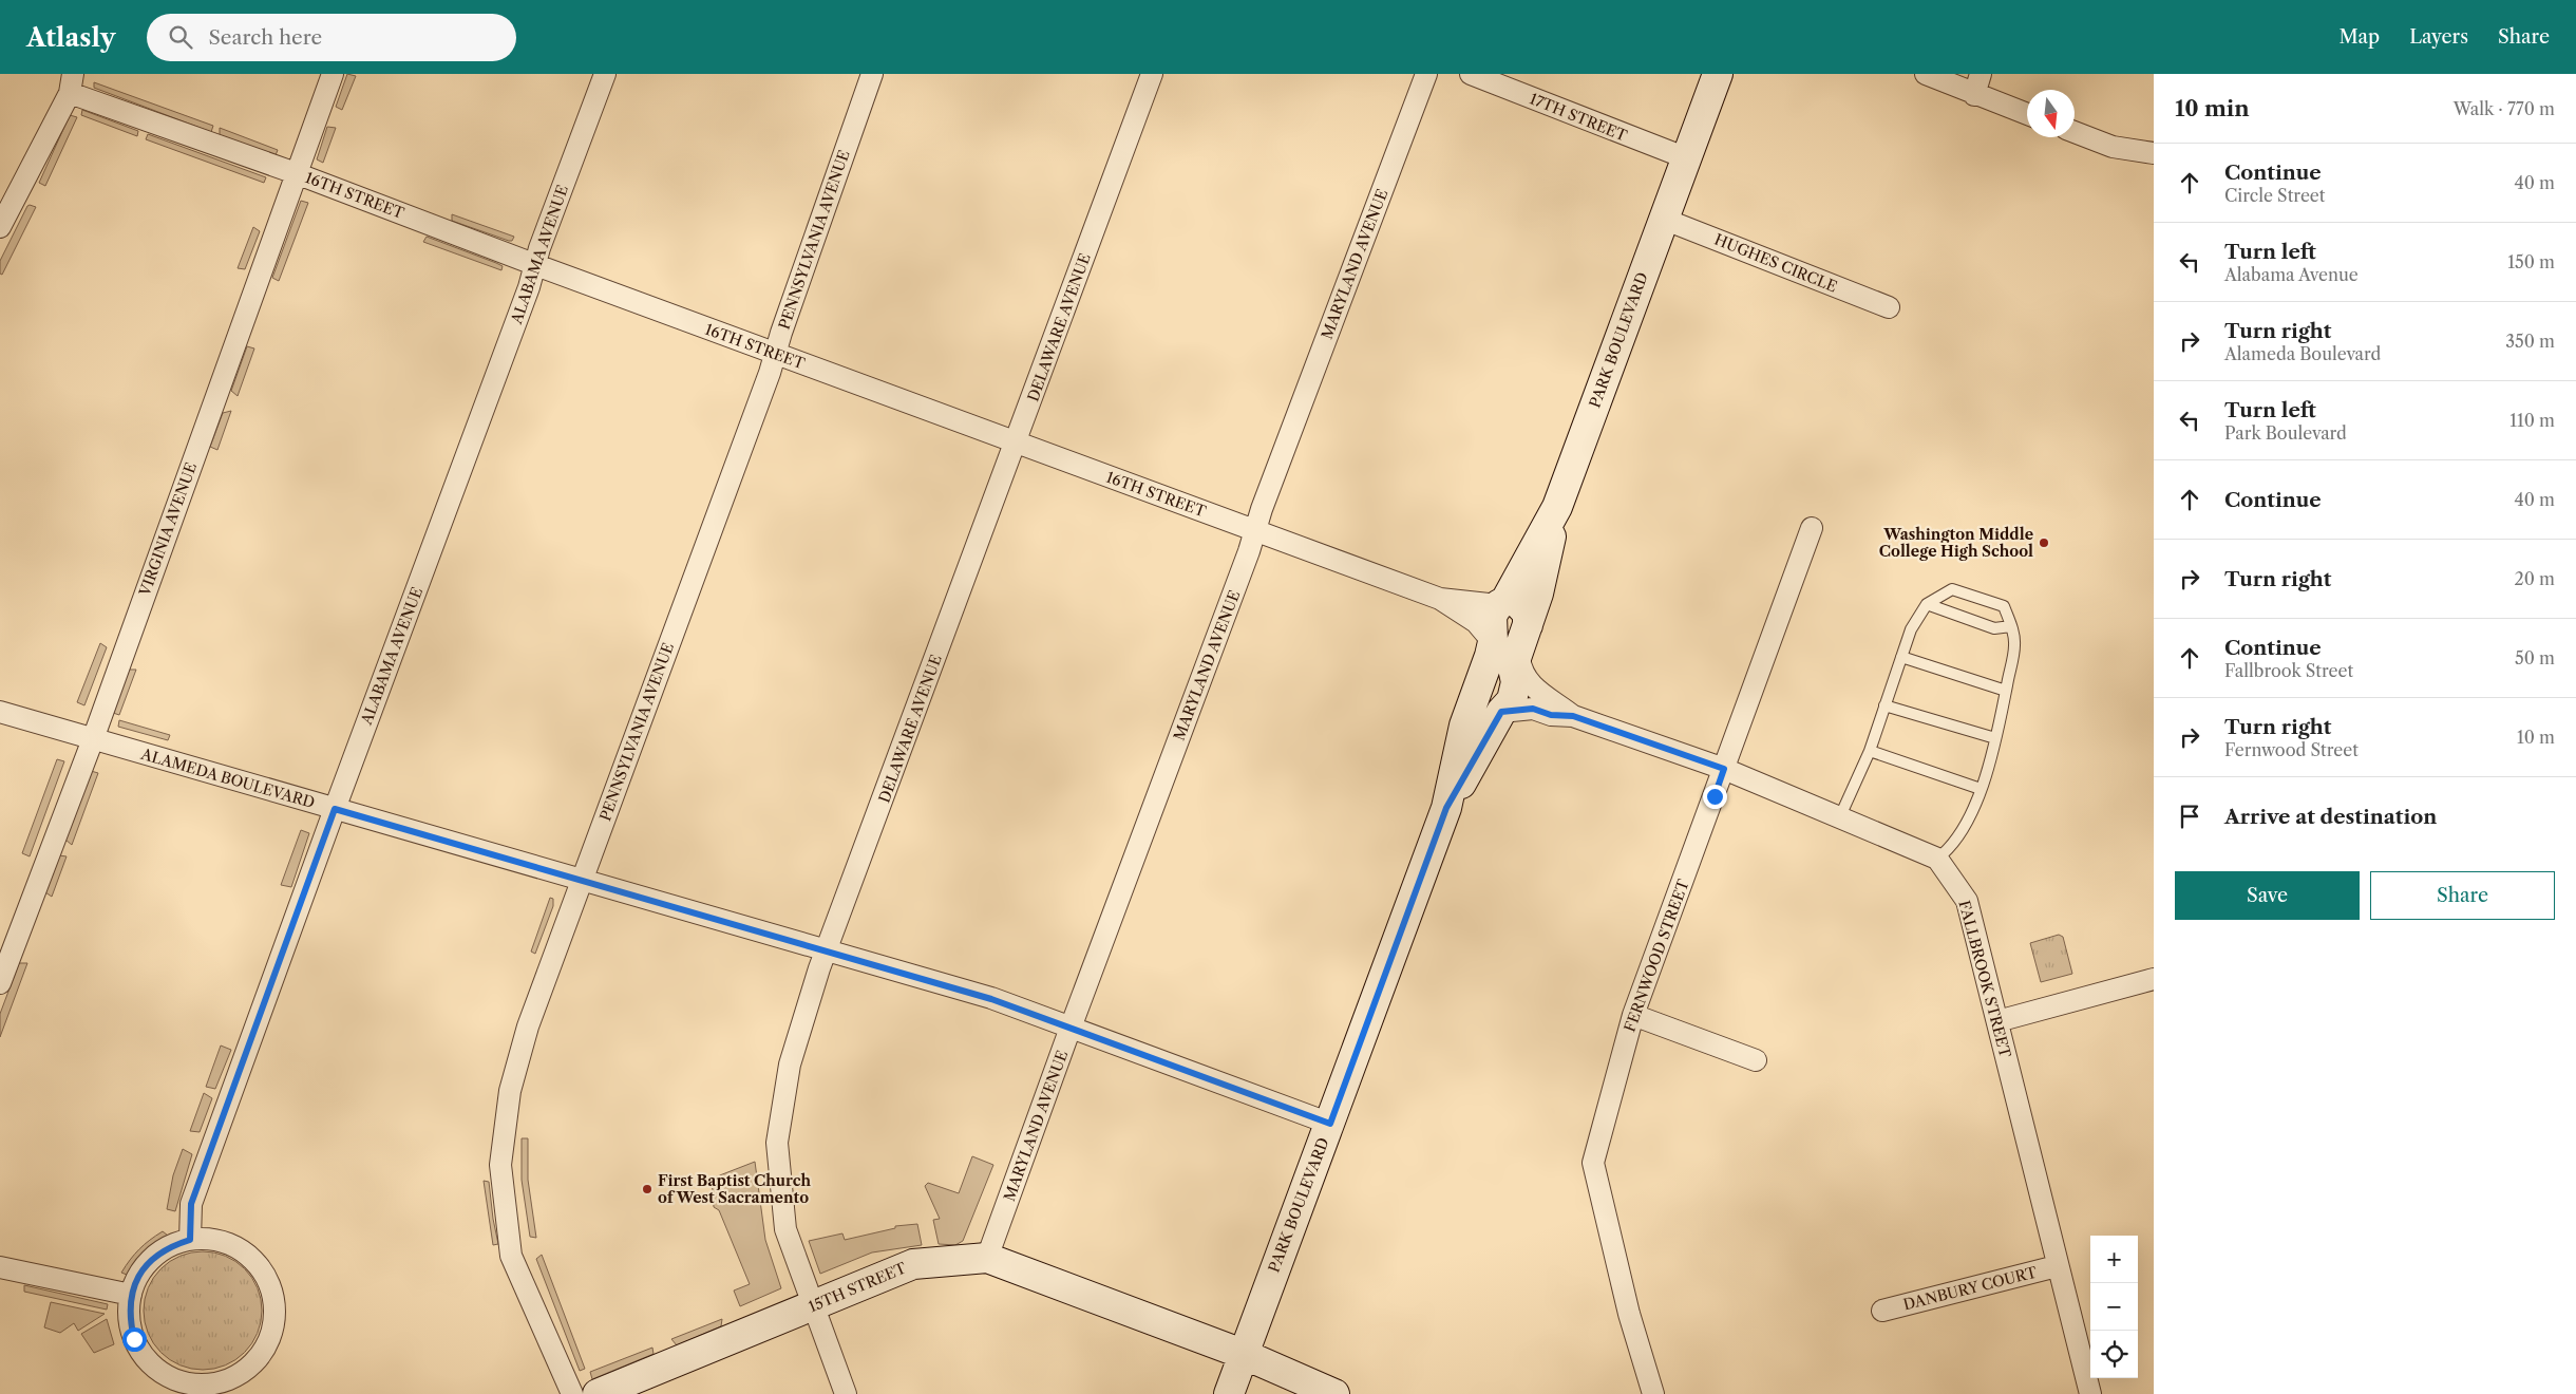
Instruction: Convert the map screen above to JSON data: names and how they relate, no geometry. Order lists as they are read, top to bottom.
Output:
{
  "streets": {
    "street": [
      "17TH STREET",
      "16TH STREET",
      "PENNSYLVANIA AVENUE",
      "ALABAMA AVENUE",
      "HUGHES CIRCLE",
      "MARYLAND AVENUE",
      "DELAWARE AVENUE",
      "PARK BOULEVARD",
      "VIRGINIA AVENUE",
      "ALAMEDA BOULEVARD",
      "FERNWOOD STREET",
      "FALLBROOK STREET",
      "15TH STREET",
      "DANBURY COURT"
    ]
  },
  "crossings": [
    ["17TH STREET", "PARK BOULEVARD"],
    ["16TH STREET", "PENNSYLVANIA AVENUE"],
    ["16TH STREET", "ALABAMA AVENUE"],
    ["16TH STREET", "MARYLAND AVENUE"],
    ["16TH STREET", "DELAWARE AVENUE"],
    ["16TH STREET", "VIRGINIA AVENUE"],
    ["PENNSYLVANIA AVENUE", "ALAMEDA BOULEVARD"],
    ["ALABAMA AVENUE", "ALAMEDA BOULEVARD"],
    ["HUGHES CIRCLE", "PARK BOULEVARD"],
    ["MARYLAND AVENUE", "ALAMEDA BOULEVARD"],
    ["MARYLAND AVENUE", "15TH STREET"],
    ["DELAWARE AVENUE", "ALAMEDA BOULEVARD"],
    ["DELAWARE AVENUE", "15TH STREET"],
    ["PARK BOULEVARD", "ALAMEDA BOULEVARD"],
    ["PARK BOULEVARD", "15TH STREET"],
    ["VIRGINIA AVENUE", "ALAMEDA BOULEVARD"],
    ["FALLBROOK STREET", "DANBURY COURT"]
  ],
  "places": ["Washington Middle College High School", "First Baptist Church of West Sacramento"],
  "north": "bottom",
  "page": {
    "header": "Atlasly",
    "search": "Search here",
    "nav": ["Map", "Layers", "Share"],
    "heading": ["10 min", "Walk · 770 m"],
    "list": [
      ["Continue", "Circle Street", "40 m"],
      ["Turn left", "Alabama Avenue", "150 m"],
      ["Turn right", "Alameda Boulevard", "350 m"],
      ["Turn left", "Park Boulevard", "110 m"],
      ["Continue", "40 m"],
      ["Turn right", "20 m"],
      ["Continue", "Fallbrook Street", "50 m"],
      ["Turn right", "Fernwood Street", "10 m"],
      "Arrive at destination"
    ],
    "buttons": ["Save", "Share"],
    "map_buttons": ["+", "−"]
  }
}
